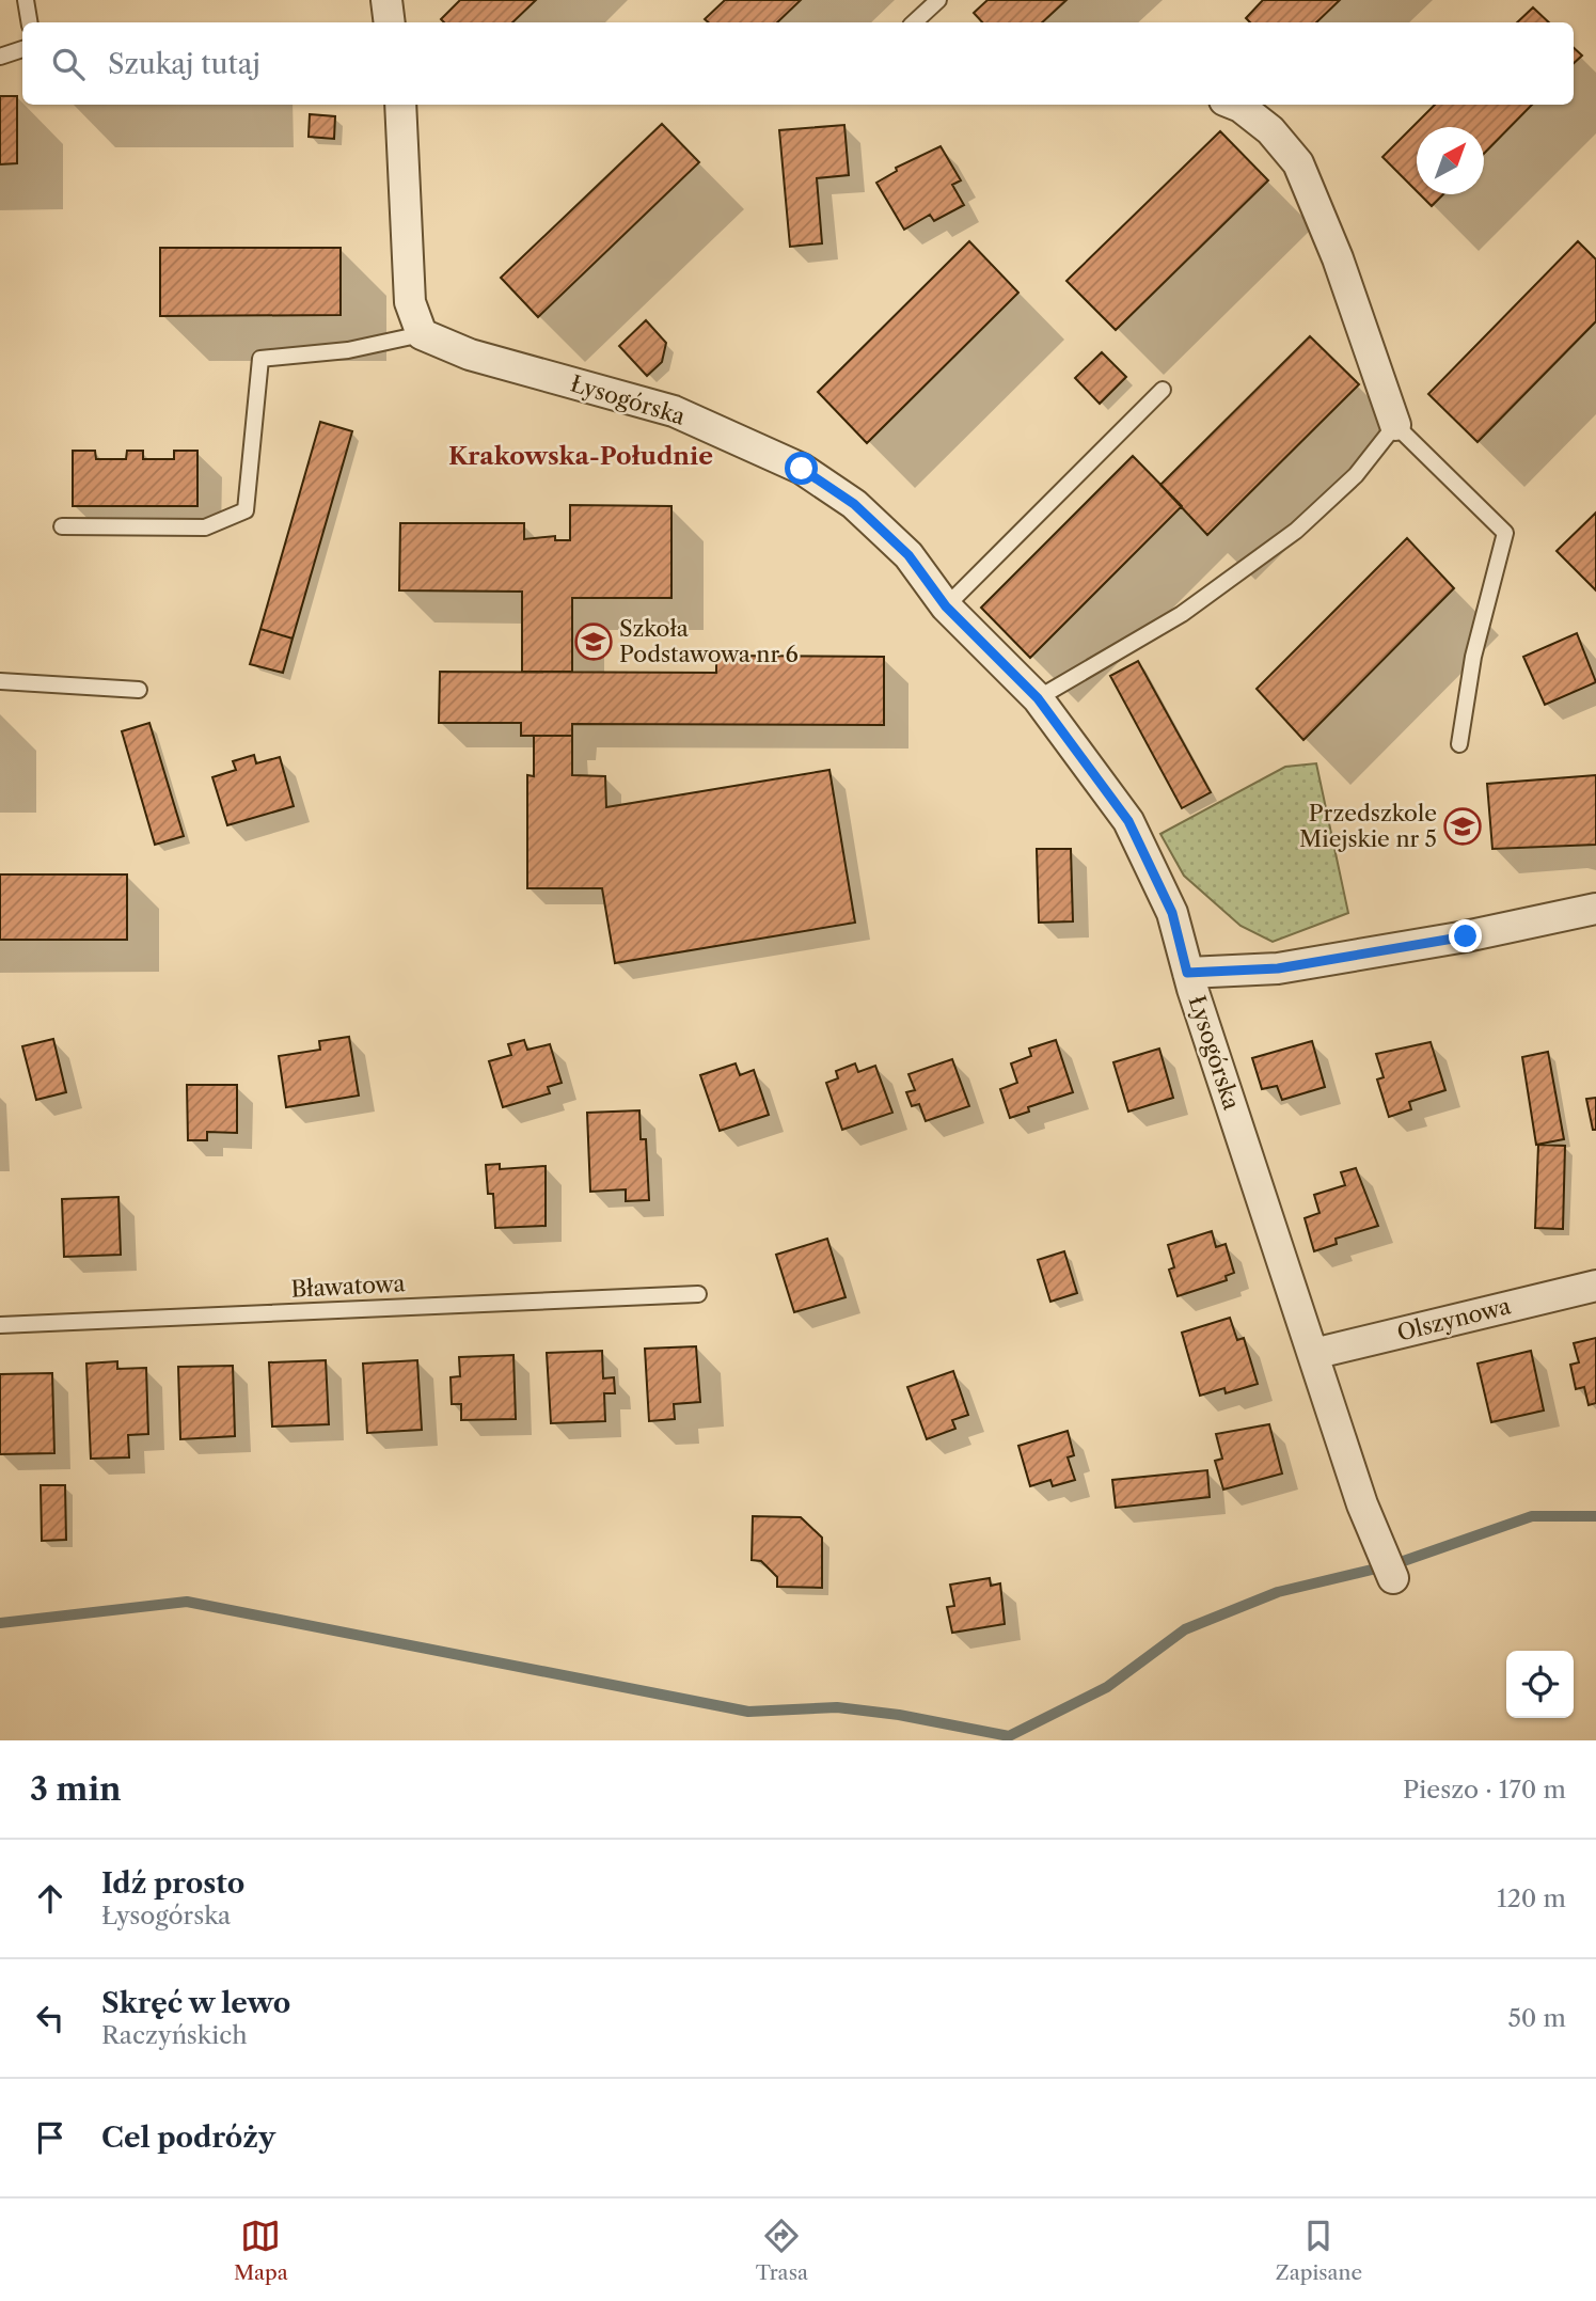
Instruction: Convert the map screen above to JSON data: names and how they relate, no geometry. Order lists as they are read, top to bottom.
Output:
{
  "streets": {
    "street": ["Łysogórska", "Olszynowa"],
    "lane": ["Bławatowa"]
  },
  "crossings": [
    ["Łysogórska", "Olszynowa"]
  ],
  "districts": ["Krakowska-Południe"],
  "places": {
    "school or university": ["Szkoła Podstawowa nr 6", "Przedszkole Miejskie nr 5"]
  },
  "north": "top right",
  "page": {
    "search": "Szukaj tutaj",
    "heading": ["3 min", "Pieszo · 170 m"],
    "list": [
      ["Idź prosto", "Łysogórska", "120 m"],
      ["Skręć w lewo", "Raczyńskich", "50 m"],
      "Cel podróży"
    ],
    "nav": ["Mapa", "Trasa", "Zapisane"]
  }
}
